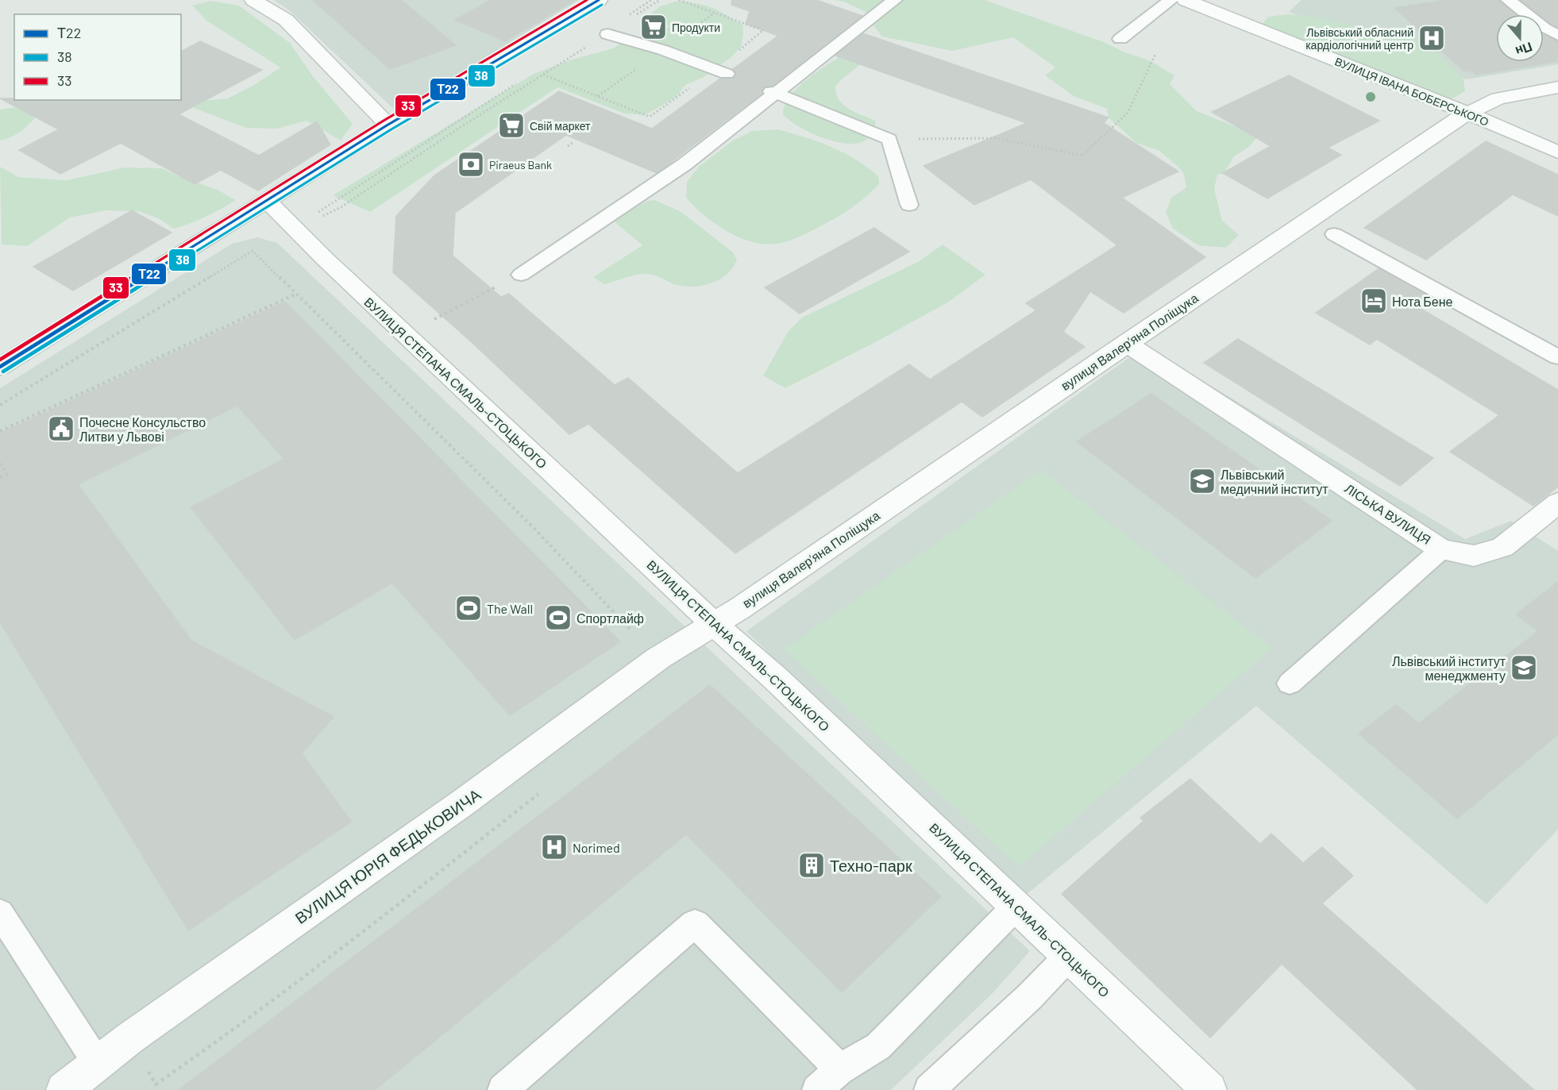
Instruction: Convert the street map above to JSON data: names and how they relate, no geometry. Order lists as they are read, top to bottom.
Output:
{
  "streets": {
    "street": [
      "ВУЛИЦЯ ІВАНА БОБЕРСЬКОГО",
      "вулиця Валерʼяна Поліщука",
      "ВУЛИЦЯ СТЕПАНА СМАЛЬ-СТОЦЬКОГО",
      "ЛІСЬКА ВУЛИЦЯ",
      "ВУЛИЦЯ ЮРІЯ ФЕДЬКОВИЧА"
    ]
  },
  "crossings": [
    ["ВУЛИЦЯ ІВАНА БОБЕРСЬКОГО", "вулиця Валерʼяна Поліщука"],
    ["вулиця Валерʼяна Поліщука", "ВУЛИЦЯ СТЕПАНА СМАЛЬ-СТОЦЬКОГО"],
    ["вулиця Валерʼяна Поліщука", "ЛІСЬКА ВУЛИЦЯ"],
    ["вулиця Валерʼяна Поліщука", "ВУЛИЦЯ ЮРІЯ ФЕДЬКОВИЧА"],
    ["ВУЛИЦЯ СТЕПАНА СМАЛЬ-СТОЦЬКОГО", "ВУЛИЦЯ ЮРІЯ ФЕДЬКОВИЧА"]
  ],
  "places": {
    "supermarket": ["Продукти", "Свій маркет"],
    "hospital": ["Львівський обласний кардіологічний центр", "Norimed"],
    "bank": ["Piraeus Bank"],
    "hotel": ["Нота Бене"],
    "public building": ["Почесне Консульство Литви у Львові"],
    "school or university": ["Львівський медичний інститут", "Львівський інститут менеджменту"],
    "sports": ["The Wall", "Спортлайф"],
    "building": ["Техно-парк"]
  },
  "lines": ["transit line Т22", "transit line 33", "transit line 38"],
  "legend": ["Т22", "38", "33"],
  "north": "bottom"
}
